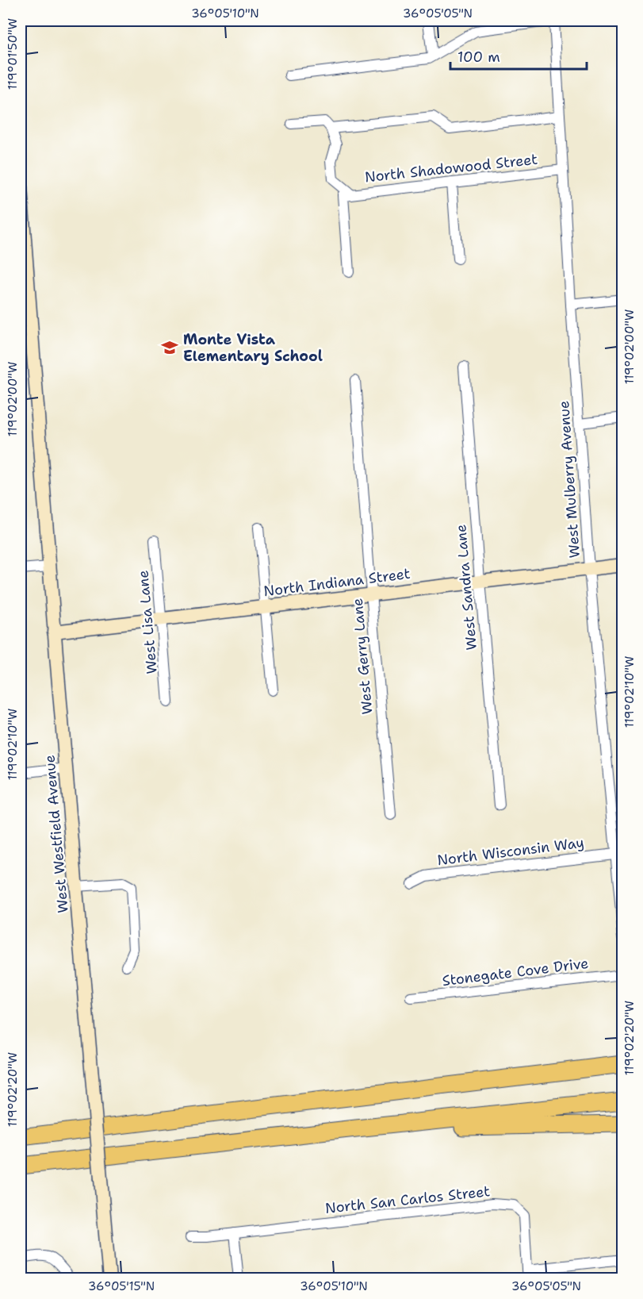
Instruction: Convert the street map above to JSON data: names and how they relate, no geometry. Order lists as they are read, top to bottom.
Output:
{
  "streets": {
    "street": [
      "North Shadowood Street",
      "West Mulberry Avenue",
      "North Indiana Street",
      "West Sandra Lane",
      "West Lisa Lane",
      "West Gerry Lane",
      "West Westfield Avenue",
      "North Wisconsin Way",
      "Stonegate Cove Drive",
      "North San Carlos Street"
    ]
  },
  "crossings": [
    ["North Shadowood Street", "West Mulberry Avenue"],
    ["West Mulberry Avenue", "North Indiana Street"],
    ["West Mulberry Avenue", "North Wisconsin Way"],
    ["North Indiana Street", "West Sandra Lane"],
    ["North Indiana Street", "West Lisa Lane"],
    ["North Indiana Street", "West Gerry Lane"],
    ["North Indiana Street", "West Westfield Avenue"]
  ],
  "places": {
    "school or university": ["Monte Vista Elementary School"]
  },
  "scale_bar": "100 m",
  "coordinates": [
    "36°05'10\"N",
    "36°05'05\"N",
    "119°01'50\"W",
    "119°02'00\"W",
    "119°02'10\"W",
    "119°02'20\"W",
    "36°05'15\"N"
  ]
}
